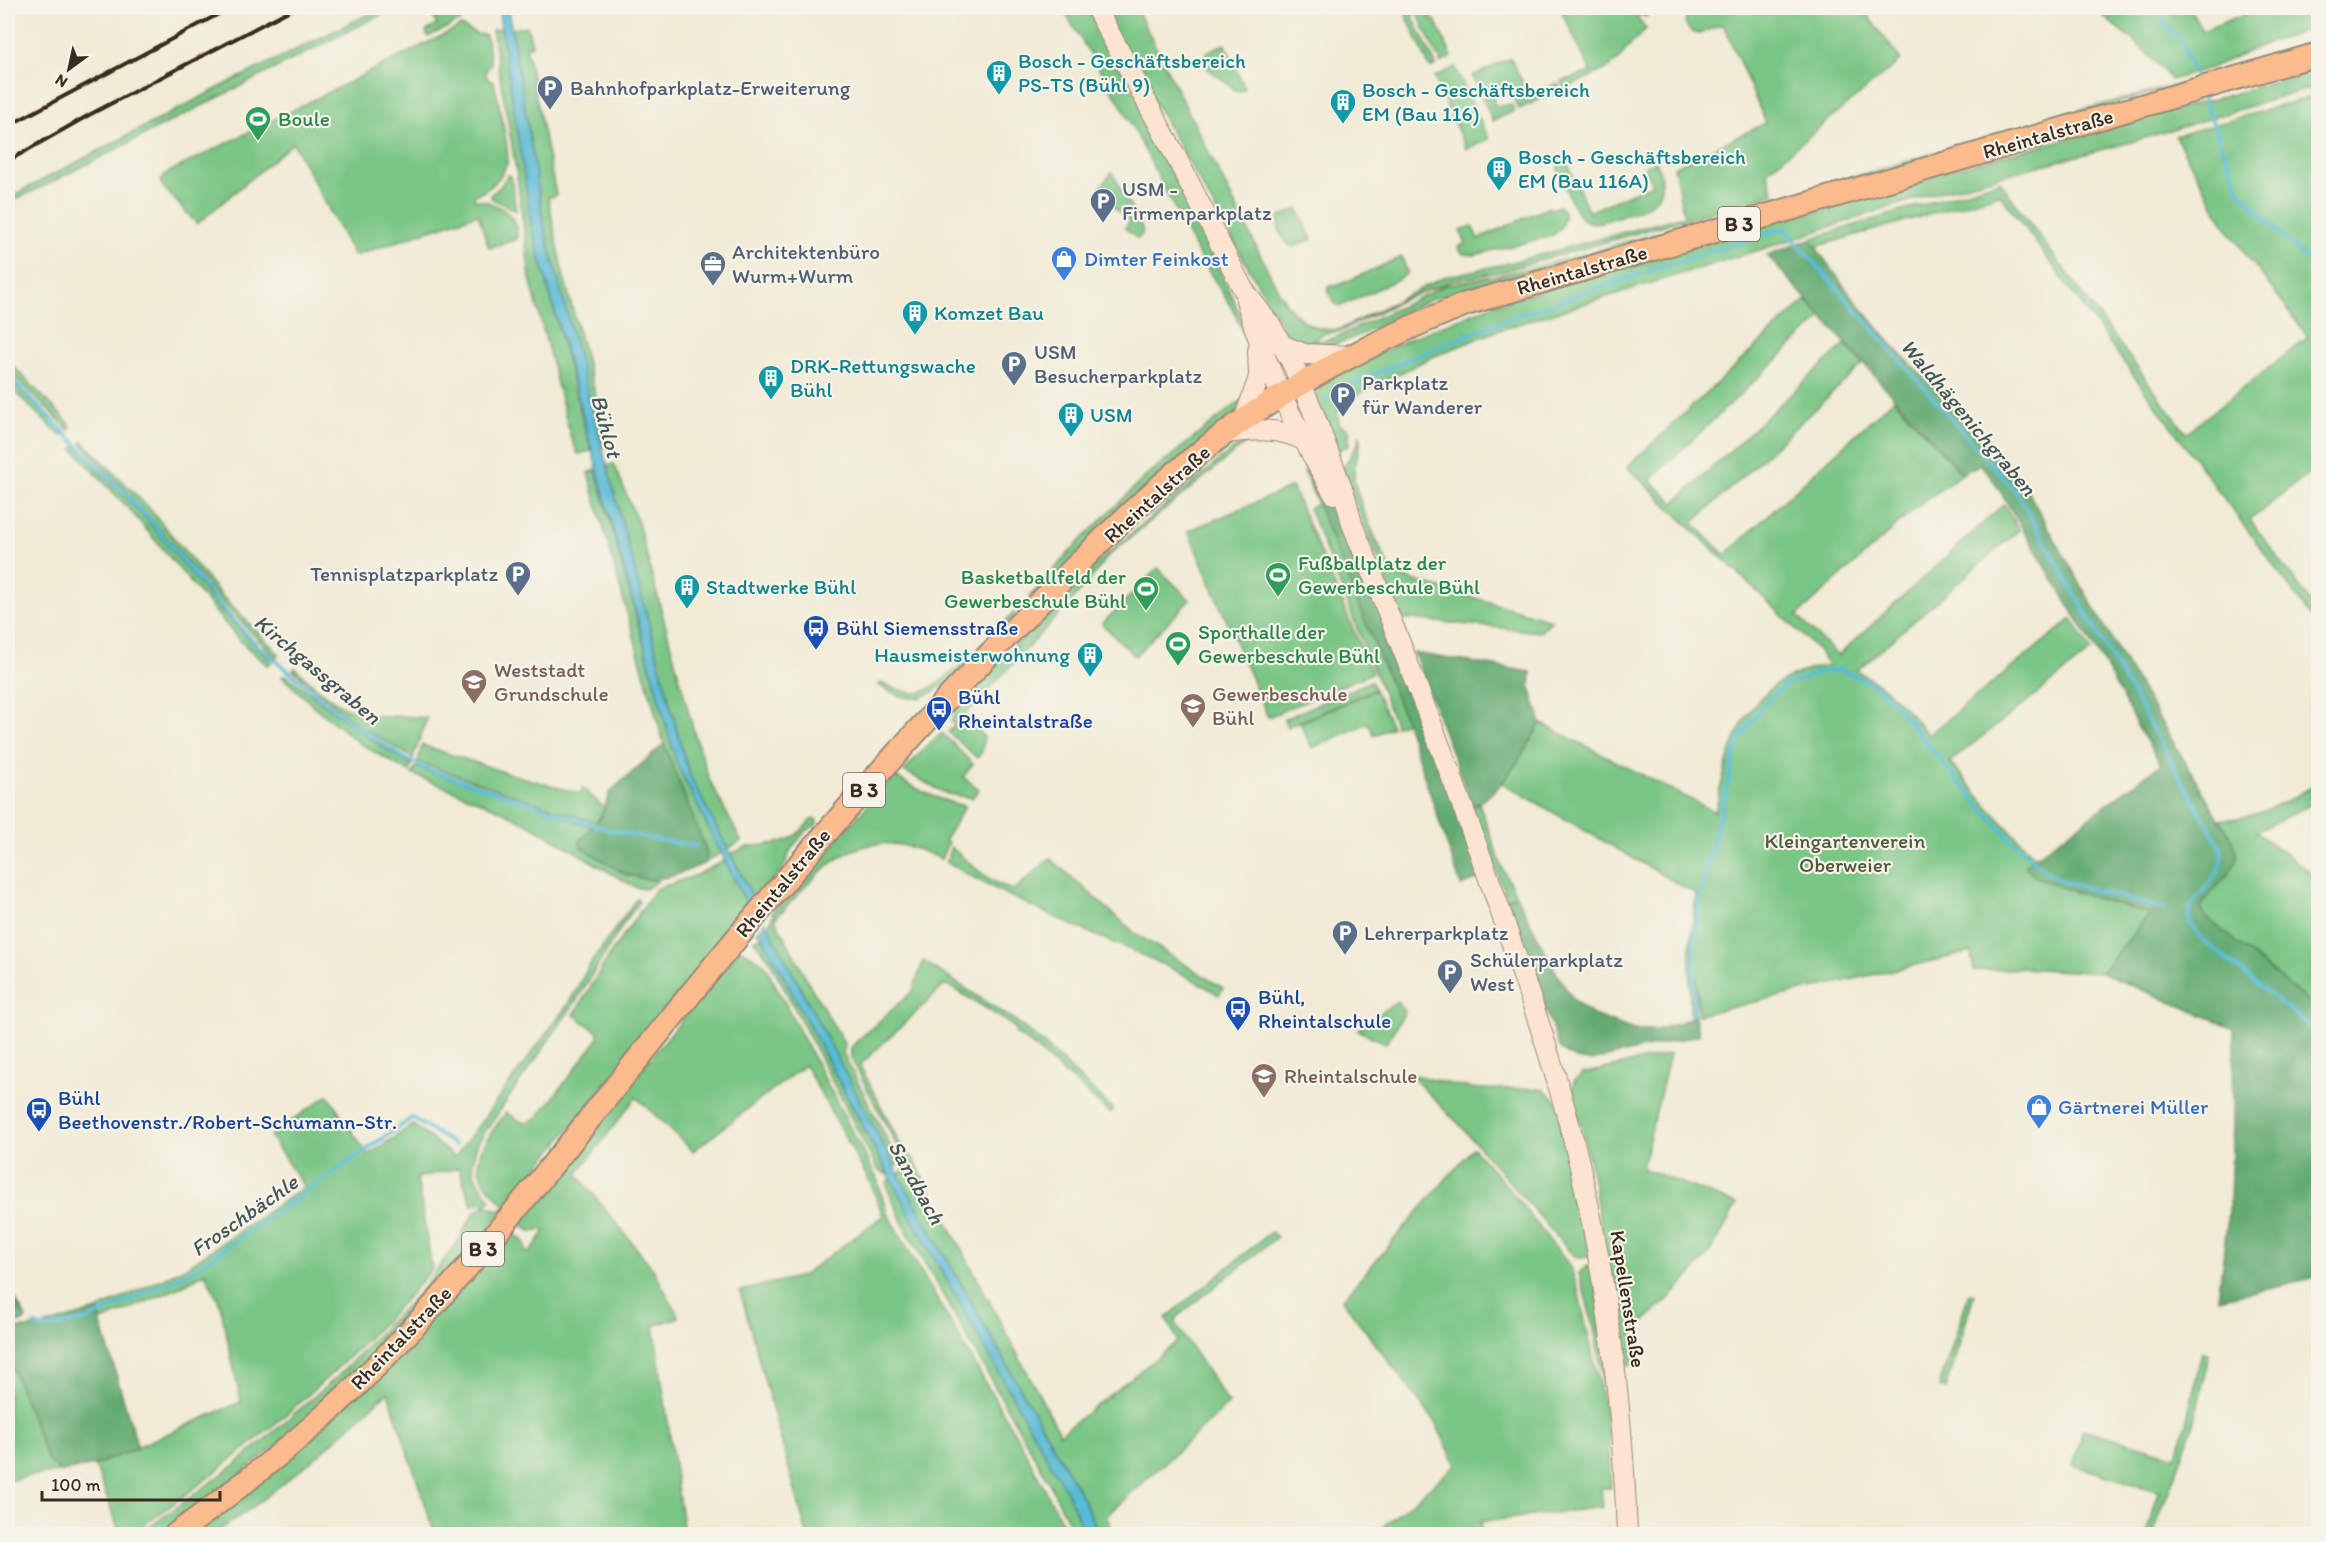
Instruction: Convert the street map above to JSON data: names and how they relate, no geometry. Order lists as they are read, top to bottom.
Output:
{
  "streets": {
    "main road": ["Rheintalstraße", "B 3"],
    "street": ["Kapellenstraße"]
  },
  "water": [
    "Waldhägenichgraben",
    "Bühlot",
    "Kirchgassgraben",
    "Sandbach",
    "Froschbächle"
  ],
  "parks": ["Kleingartenverein Oberweier"],
  "places": {
    "building": [
      "Bosch - Geschäftsbereich PS-TS (Bühl 9)",
      "Bosch - Geschäftsbereich EM (Bau 116)",
      "Bosch - Geschäftsbereich EM (Bau 116A)",
      "Komzet Bau",
      "DRK-Rettungswache Bühl",
      "USM",
      "Stadtwerke Bühl",
      "Hausmeisterwohnung"
    ],
    "parking": [
      "Bahnhofparkplatz-Erweiterung",
      "USM - Firmenparkplatz",
      "USM Besucherparkplatz",
      "Parkplatz für Wanderer",
      "Tennisplatzparkplatz",
      "Lehrerparkplatz",
      "Schülerparkplatz West"
    ],
    "sports": [
      "Boule",
      "Fußballplatz der Gewerbeschule Bühl",
      "Basketballfeld der Gewerbeschule Bühl",
      "Sporthalle der Gewerbeschule Bühl"
    ],
    "shop": ["Dimter Feinkost", "Gärtnerei Müller"],
    "office": ["Architektenbüro Wurm+Wurm"],
    "bus stop": [
      "Bühl Siemensstraße",
      "Bühl Rheintalstraße",
      "Bühl, Rheintalschule",
      "Bühl Beethovenstr./Robert-Schumann-Str."
    ],
    "school or university": ["Weststadt Grundschule", "Gewerbeschule Bühl", "Rheintalschule"]
  },
  "scale_bar": "100 m",
  "north": "bottom left"
}
